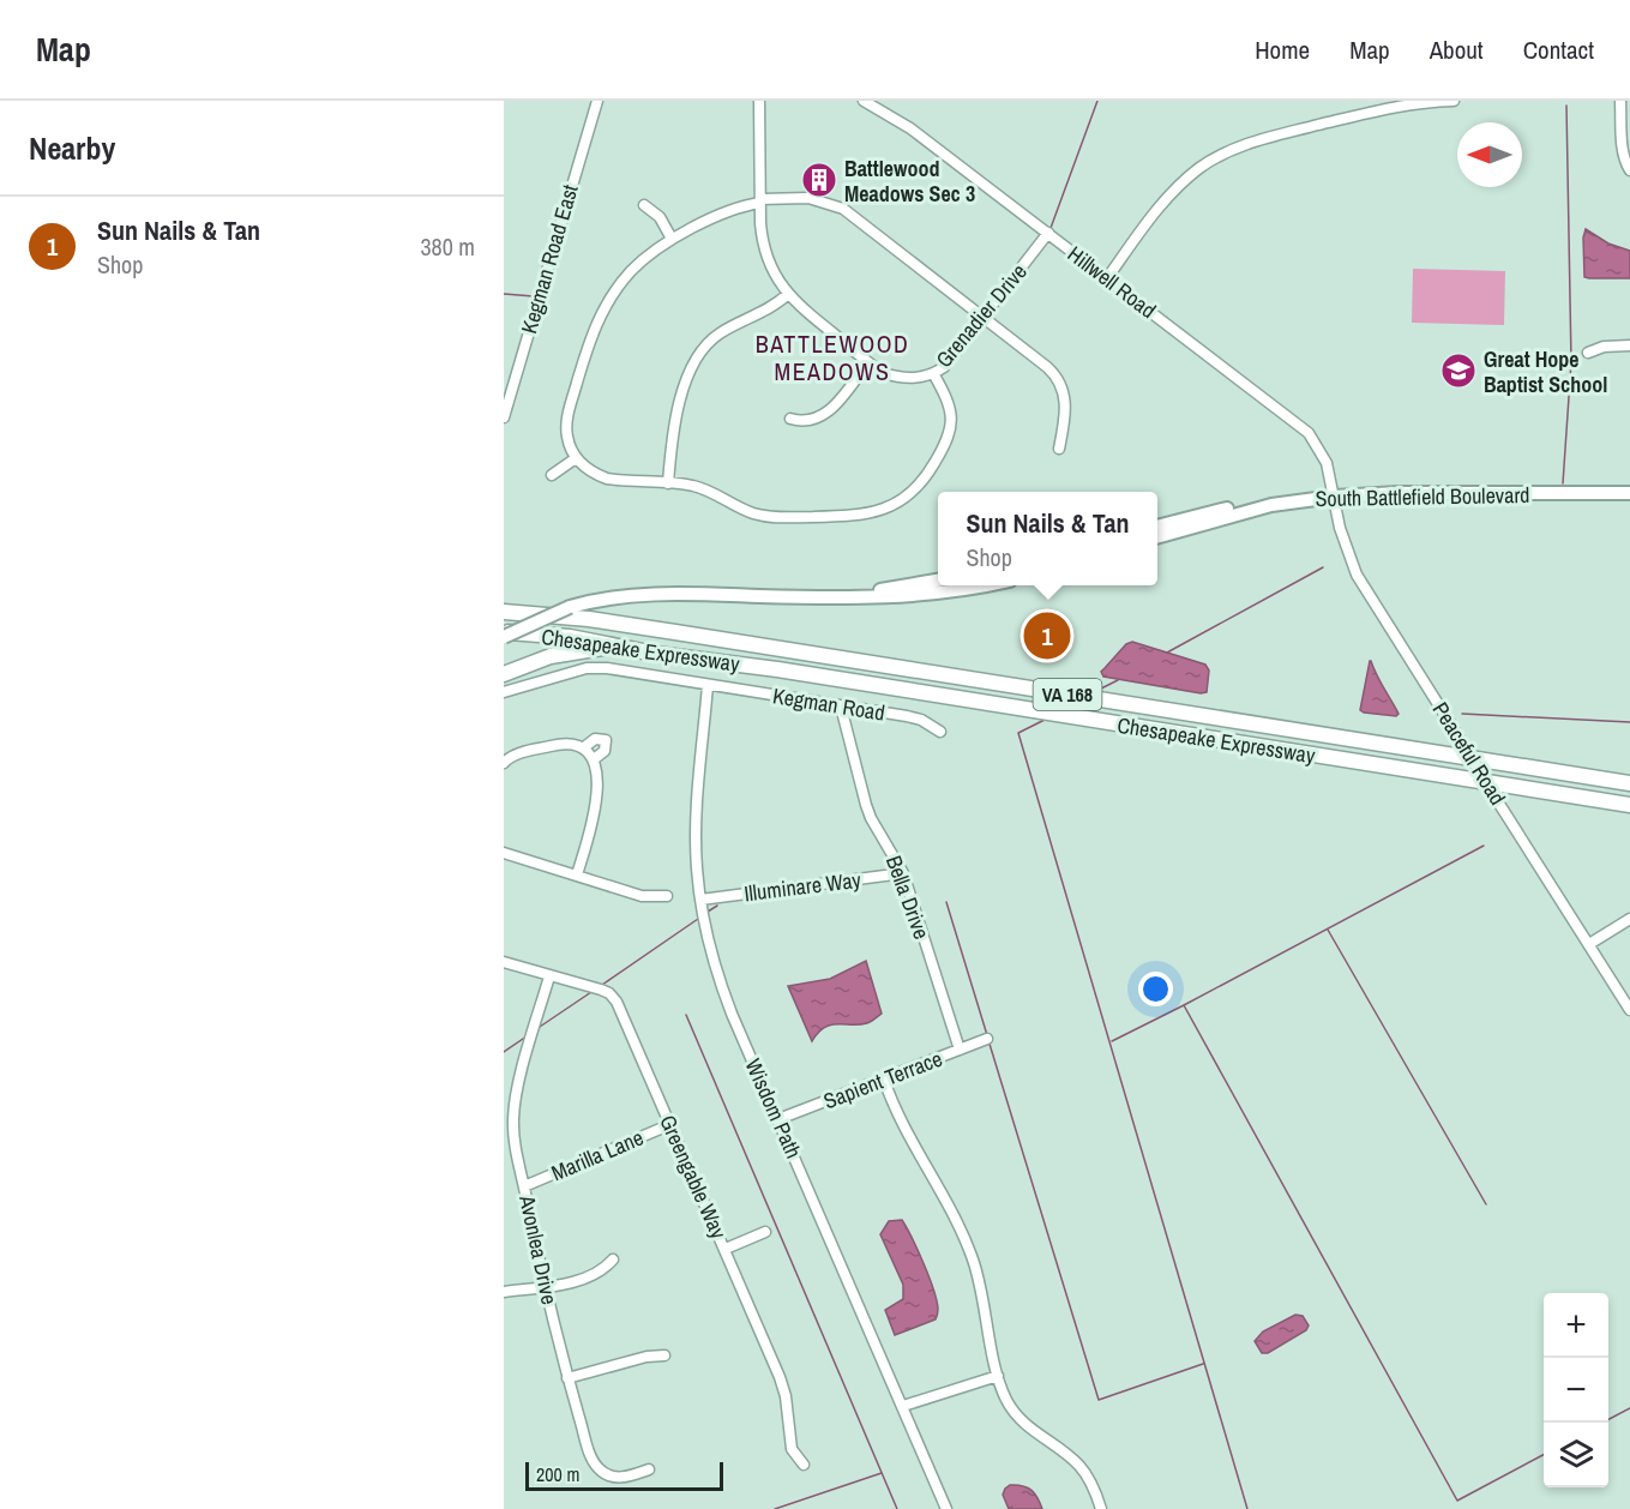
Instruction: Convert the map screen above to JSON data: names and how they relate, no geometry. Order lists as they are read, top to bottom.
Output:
{
  "streets": {
    "highway": ["Chesapeake Expressway", "VA 168"],
    "main road": ["South Battlefield Boulevard"],
    "street": [
      "Kegman Road East",
      "Hillwell Road",
      "Grenadier Drive",
      "Kegman Road",
      "Peaceful Road",
      "Illuminare Way",
      "Bella Drive",
      "Sapient Terrace",
      "Wisdom Path",
      "Marilla Lane",
      "Greengable Way",
      "Avonlea Drive"
    ]
  },
  "crossings": [
    ["Hillwell Road", "Grenadier Drive"],
    ["Hillwell Road", "South Battlefield Boulevard"],
    ["Hillwell Road", "Peaceful Road"],
    ["South Battlefield Boulevard", "Peaceful Road"],
    ["Kegman Road", "Bella Drive"],
    ["Kegman Road", "Wisdom Path"],
    ["Illuminare Way", "Bella Drive"],
    ["Illuminare Way", "Wisdom Path"],
    ["Bella Drive", "Sapient Terrace"],
    ["Sapient Terrace", "Wisdom Path"],
    ["Marilla Lane", "Greengable Way"],
    ["Marilla Lane", "Avonlea Drive"],
    ["Greengable Way", "Avonlea Drive"]
  ],
  "districts": ["BATTLEWOOD MEADOWS"],
  "places": {
    "building": ["Battlewood Meadows Sec 3"],
    "school or university": ["Great Hope Baptist School"]
  },
  "scale_bar": "200 m",
  "north": "left",
  "page": {
    "header": "Map",
    "nav": [
      "Home",
      "Map",
      "About",
      "Contact"
    ],
    "heading": "Nearby",
    "list": [
      {
        "mark": "1",
        "name": "Sun Nails & Tan",
        "note": "Shop",
        "value": "380 m"
      }
    ],
    "popup": ["Sun Nails & Tan", "Shop"],
    "pins": "1",
    "map_buttons": ["+", "−"],
    "scale": "200 m"
  }
}
